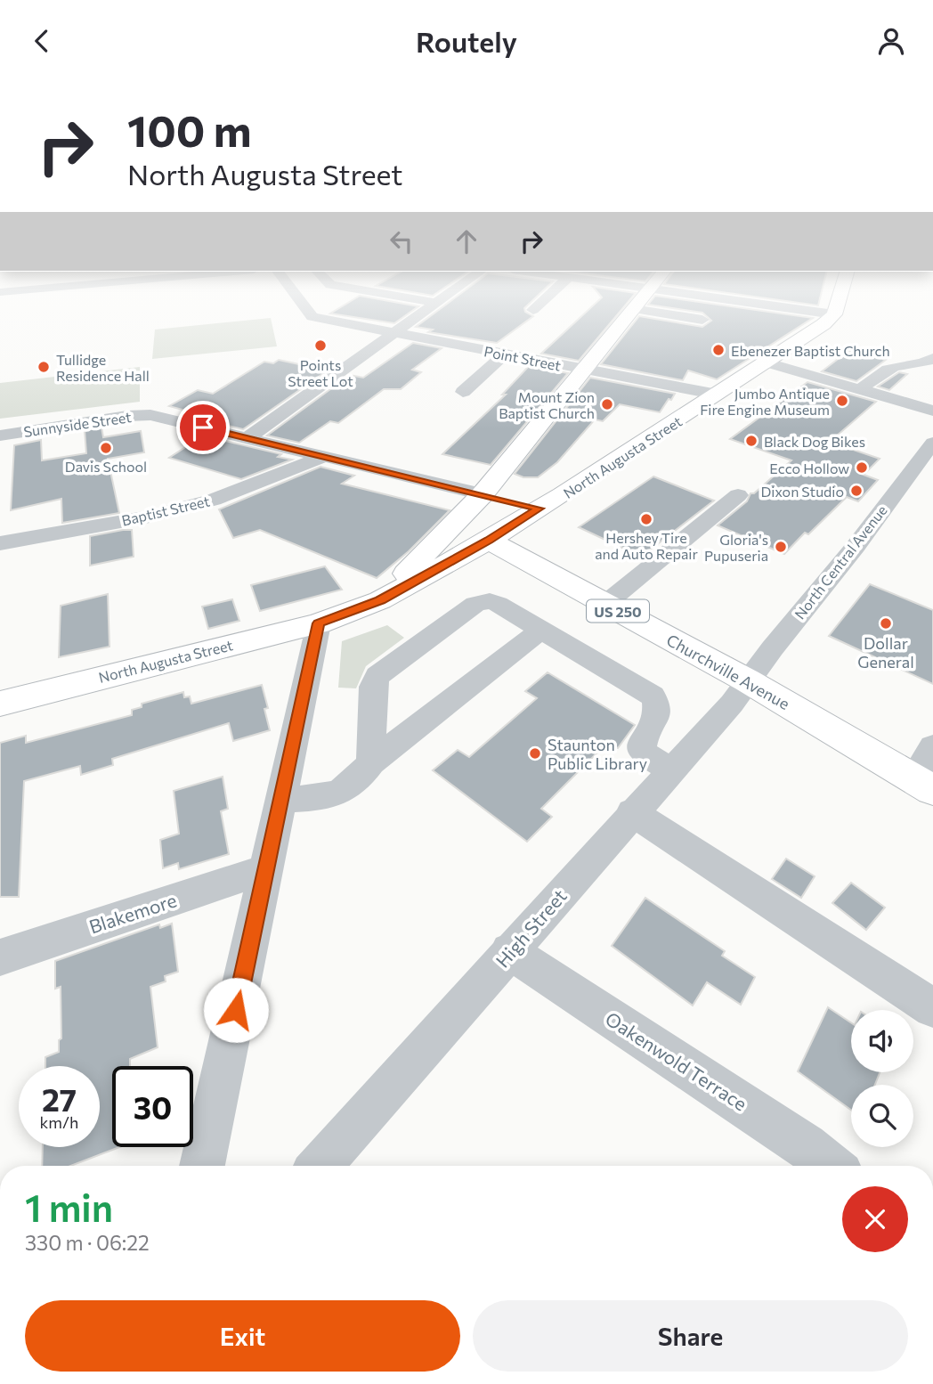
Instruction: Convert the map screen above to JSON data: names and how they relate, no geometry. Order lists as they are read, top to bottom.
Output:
{
  "streets": {
    "main road": ["North Augusta Street", "US 250", "Churchville Avenue"],
    "street": [
      "Point Street",
      "Sunnyside Street",
      "Baptist Street",
      "North Central Avenue",
      "Blakemore",
      "High Street",
      "Oakenwold Terrace"
    ]
  },
  "crossings": [
    ["Point Street", "North Augusta Street"],
    ["Sunnyside Street", "Baptist Street"],
    ["North Augusta Street", "Churchville Avenue"],
    ["North Central Avenue", "Churchville Avenue"],
    ["North Central Avenue", "High Street"],
    ["Churchville Avenue", "High Street"],
    ["High Street", "Oakenwold Terrace"]
  ],
  "places": [
    "Points Street Lot",
    "Ebenezer Baptist Church",
    "Tullidge Residence Hall",
    "Jumbo Antique Fire Engine Museum",
    "Mount Zion Baptist Church",
    "Black Dog Bikes",
    "Davis School",
    "Ecco Hollow",
    "Dixon Studio",
    "Hershey Tire and Auto Repair",
    "Gloria's Pupuseria",
    "Dollar General",
    "Staunton Public Library"
  ],
  "page": {
    "header": "Routely",
    "turn": ["100 m", "North Augusta Street"],
    "speed": "27 km/h",
    "limit": "30",
    "heading": ["1 min", "330 m · 06:22"],
    "buttons": ["Exit", "Share"]
  }
}
